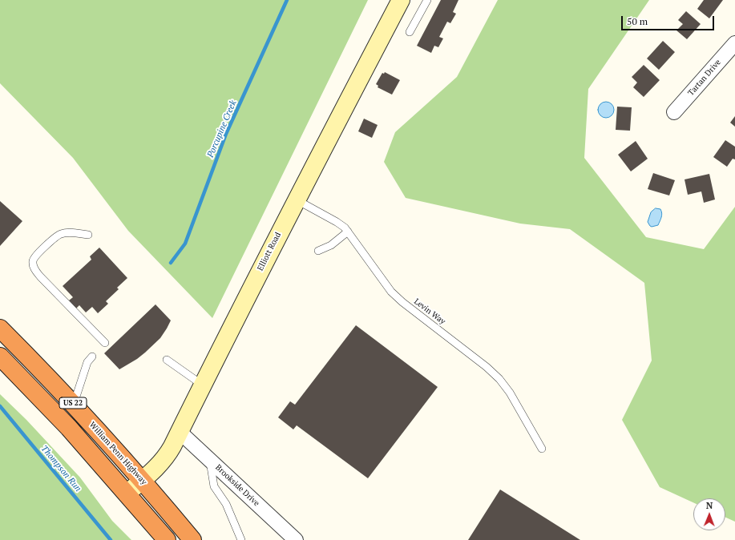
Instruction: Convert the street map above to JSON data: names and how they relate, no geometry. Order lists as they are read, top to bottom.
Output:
{
  "streets": {
    "highway": ["US 22", "William Penn Highway"],
    "street": ["Tartan Drive", "Elliott Road", "Brookside Drive"],
    "lane": ["Levin Way"]
  },
  "crossings": [
    ["Elliott Road", "Levin Way"],
    ["Elliott Road", "US 22"],
    ["Elliott Road", "William Penn Highway"],
    ["Elliott Road", "Brookside Drive"]
  ],
  "water": ["Porcupine Creek", "Thompson Run"],
  "scale_bar": "50 m",
  "north": "top"
}
